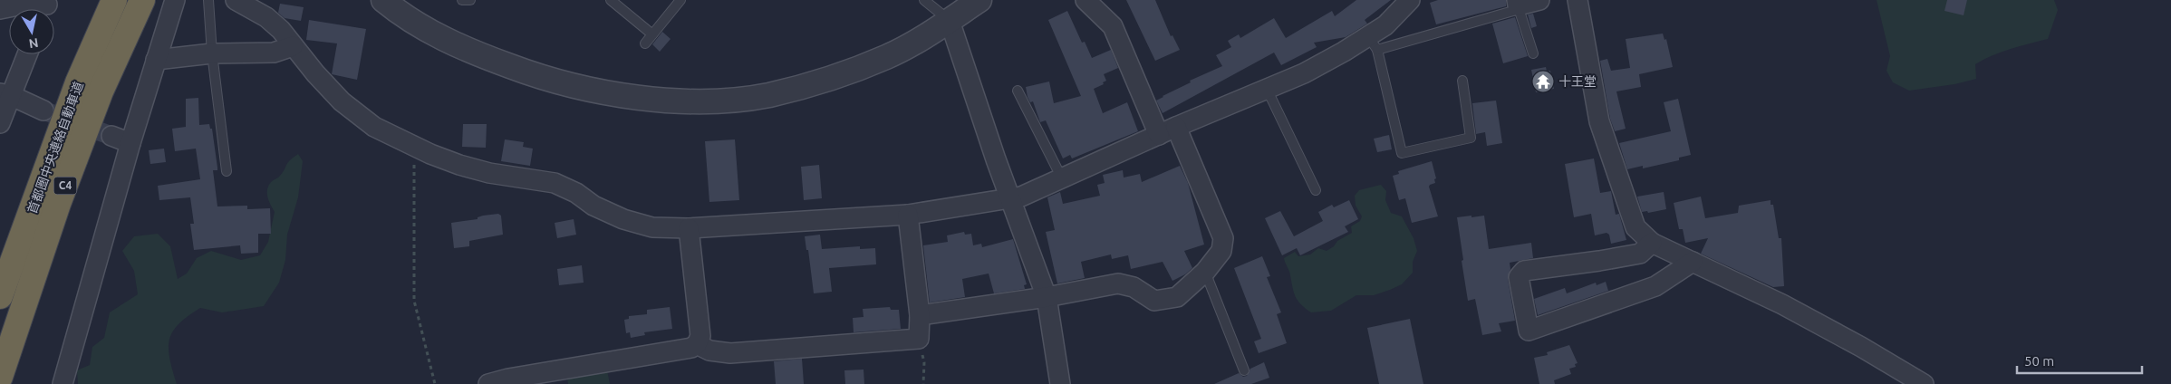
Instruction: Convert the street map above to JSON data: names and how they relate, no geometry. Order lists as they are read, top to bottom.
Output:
{
  "streets": {
    "highway": ["首都圏中央連絡自動車道", "C4"]
  },
  "places": {
    "temple": ["十王堂"]
  },
  "scale_bar": "50 m",
  "north": "bottom"
}
